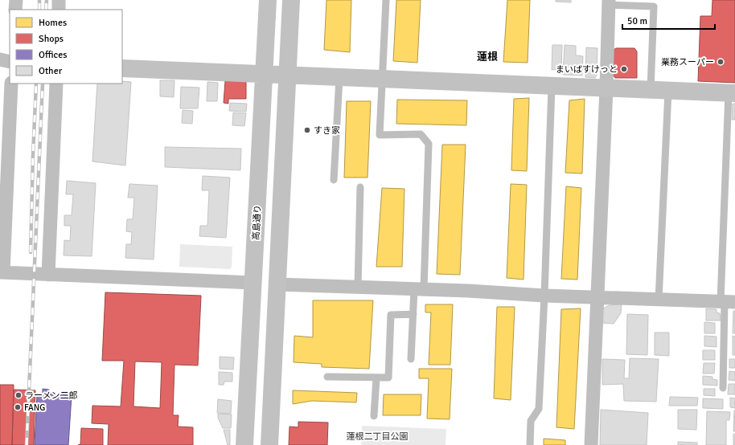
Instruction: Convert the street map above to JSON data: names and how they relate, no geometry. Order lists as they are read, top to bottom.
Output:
{
  "streets": {
    "main road": ["高島通り"]
  },
  "districts": ["蓮根"],
  "parks": ["蓮根二丁目公園"],
  "places": [
    "業務スーパー",
    "まいばすけっと",
    "すき家",
    "ラーメン二郎",
    "FANG"
  ],
  "legend": [
    "Homes",
    "Shops",
    "Offices",
    "Other"
  ],
  "scale_bar": "50 m"
}
